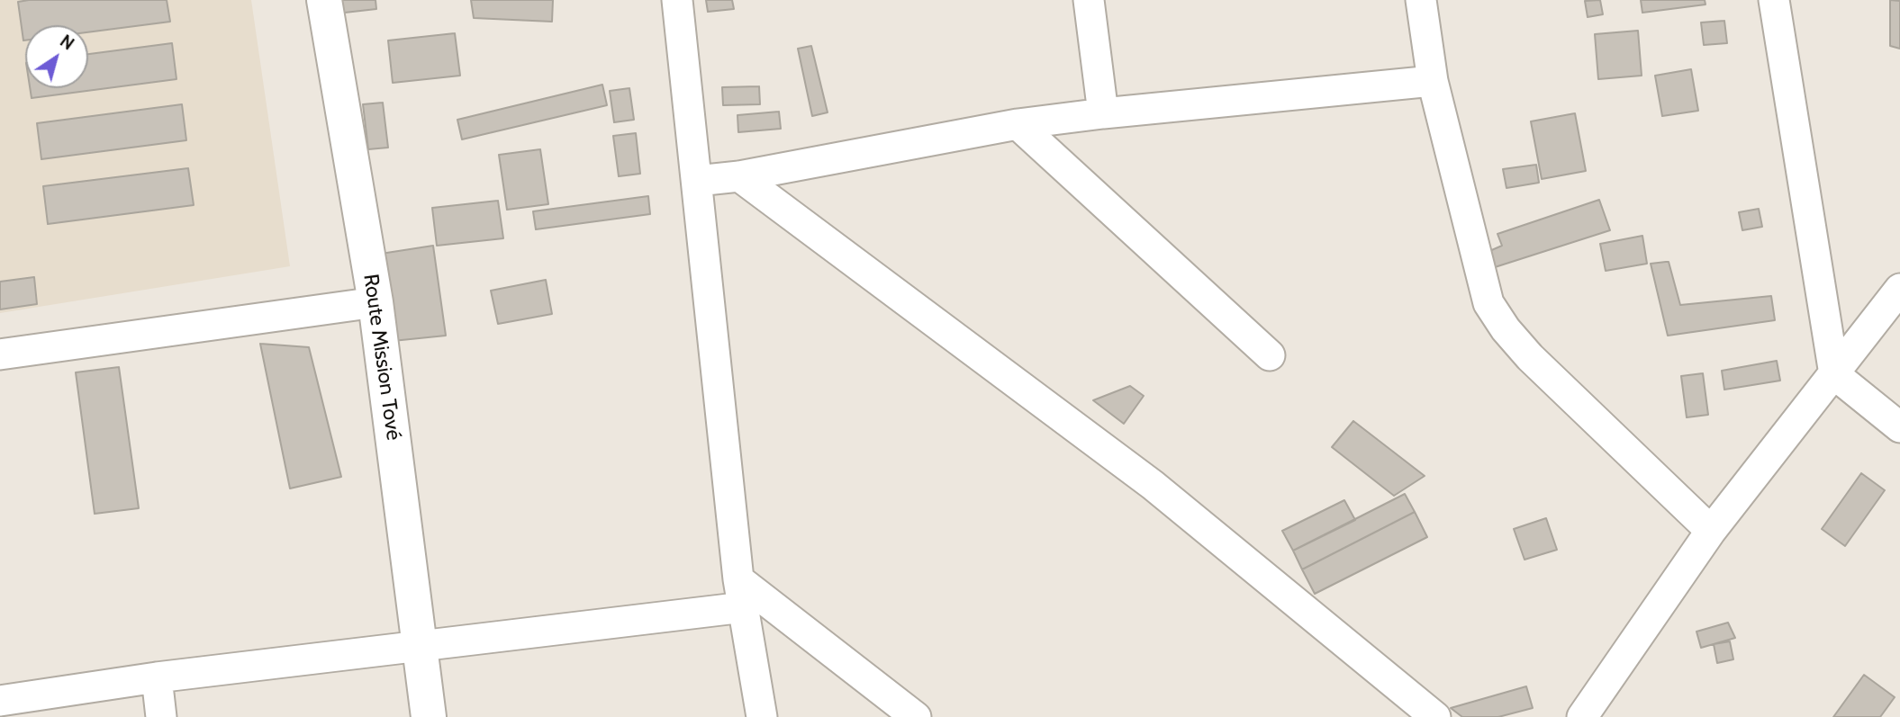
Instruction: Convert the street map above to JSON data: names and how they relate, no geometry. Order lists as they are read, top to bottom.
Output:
{
  "streets": {
    "street": ["Route Mission Tové"]
  },
  "north": "top right"
}
